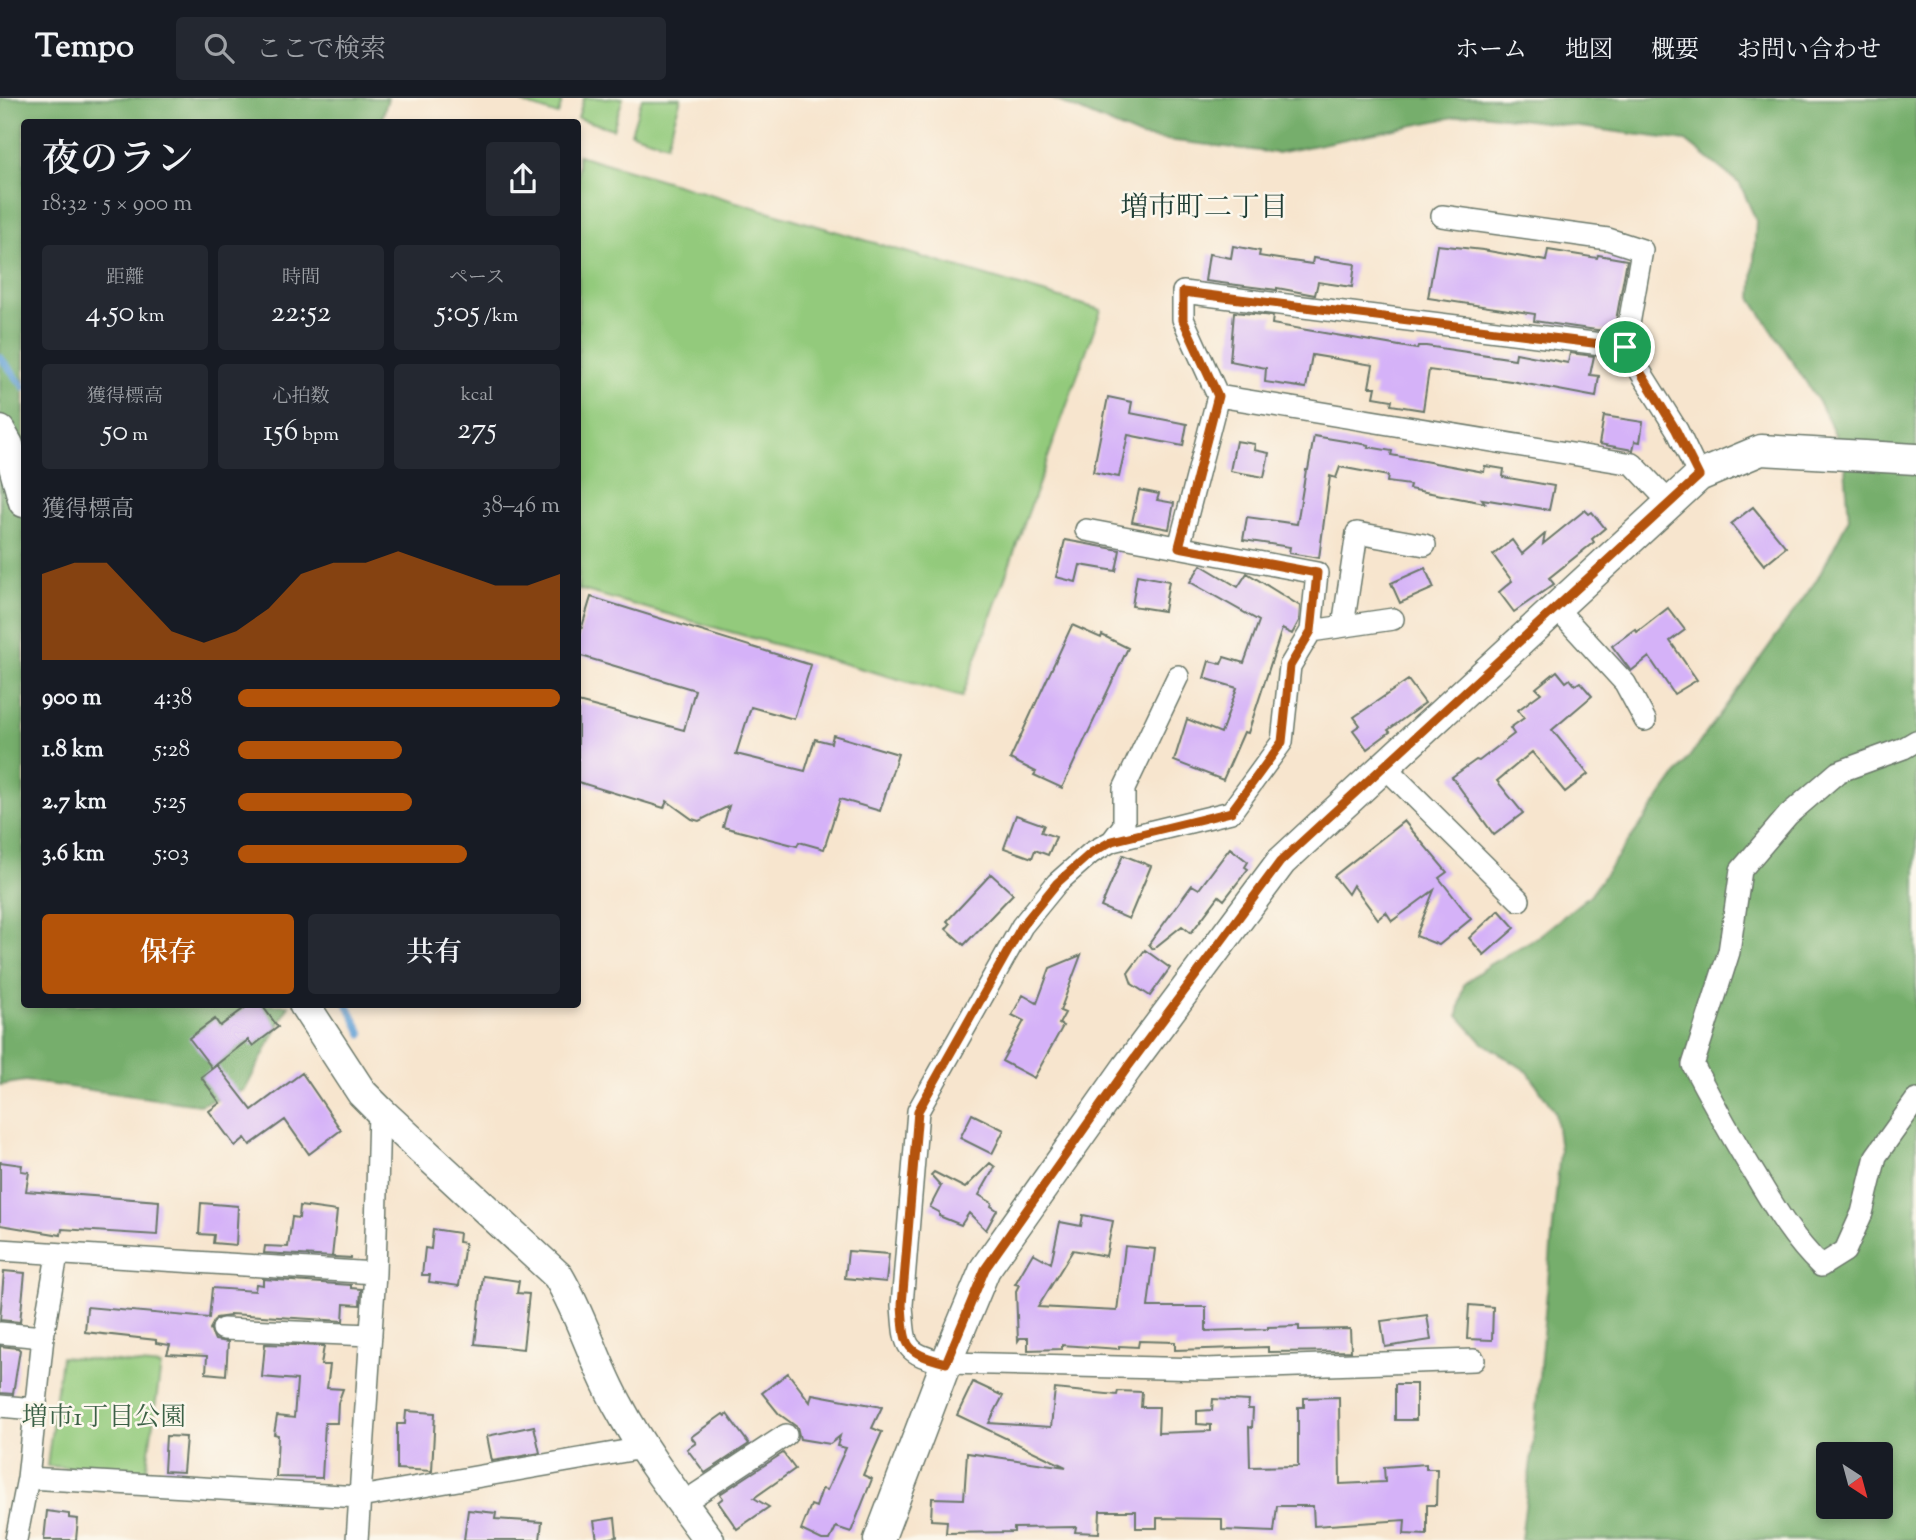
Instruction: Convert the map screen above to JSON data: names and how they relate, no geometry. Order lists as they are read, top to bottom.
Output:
{
  "districts": ["増市町二丁目"],
  "parks": ["増市1丁目公園"],
  "north": "bottom right",
  "page": {
    "header": "Tempo",
    "search": "ここで検索",
    "nav": [
      "ホーム",
      "地図",
      "概要",
      "お問い合わせ"
    ],
    "heading": ["夜のラン", "18:32 · 5 × 900 m"],
    "stats": [
      ["距離", "4.50 km"],
      ["時間", "22:52"],
      ["ペース", "5:05 /km"],
      ["獲得標高", "50 m"],
      ["心拍数", "156 bpm"],
      ["kcal", "275"]
    ],
    "chart": ["獲得標高", "38–46 m"],
    "list": [
      {
        "name": "900 m",
        "note": "4:38"
      },
      {
        "name": "1.8 km",
        "note": "5:28"
      },
      {
        "name": "2.7 km",
        "note": "5:25"
      },
      {
        "name": "3.6 km",
        "note": "5:03"
      }
    ],
    "buttons": ["保存", "共有"]
  }
}
